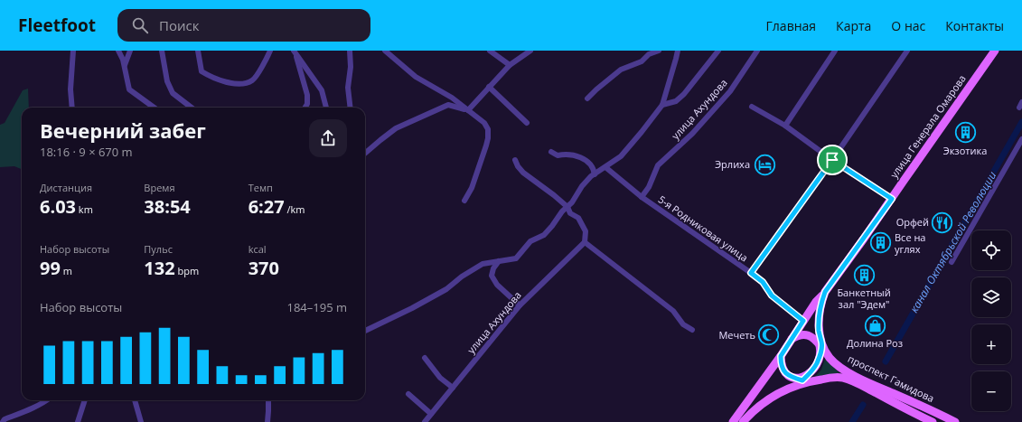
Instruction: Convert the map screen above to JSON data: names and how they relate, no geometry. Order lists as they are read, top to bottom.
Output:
{
  "streets": {
    "main road": ["улица Генерала Омарова", "проспект Гамидова"],
    "street": ["улица Ахундова", "5-я Родниковая улица"]
  },
  "crossings": [
    ["улица Ахундова", "5-я Родниковая улица"],
    ["улица Генерала Омарова", "5-я Родниковая улица"],
    ["улица Генерала Омарова", "проспект Гамидова"]
  ],
  "water": ["канал Октябрьской Революции"],
  "places": {
    "building": ["Экзотика", "Все на углях", "Банкетный зал \"Эдем\""],
    "hotel": ["Эрлиха"],
    "restaurant": ["Орфей"],
    "shop": ["Долина Роз"],
    "mosque": ["Мечеть"]
  },
  "page": {
    "header": "Fleetfoot",
    "search": "Поиск",
    "nav": [
      "Главная",
      "Карта",
      "О нас",
      "Контакты"
    ],
    "heading": ["Вечерний забег", "18:16 · 9 × 670 m"],
    "stats": [
      ["Дистанция", "6.03 km"],
      ["Время", "38:54"],
      ["Темп", "6:27 /km"],
      ["Набор высоты", "99 m"],
      ["Пульс", "132 bpm"],
      ["kcal", "370"]
    ],
    "map_buttons": ["+", "−"],
    "chart": ["Набор высоты", "184–195 m"]
  }
}
